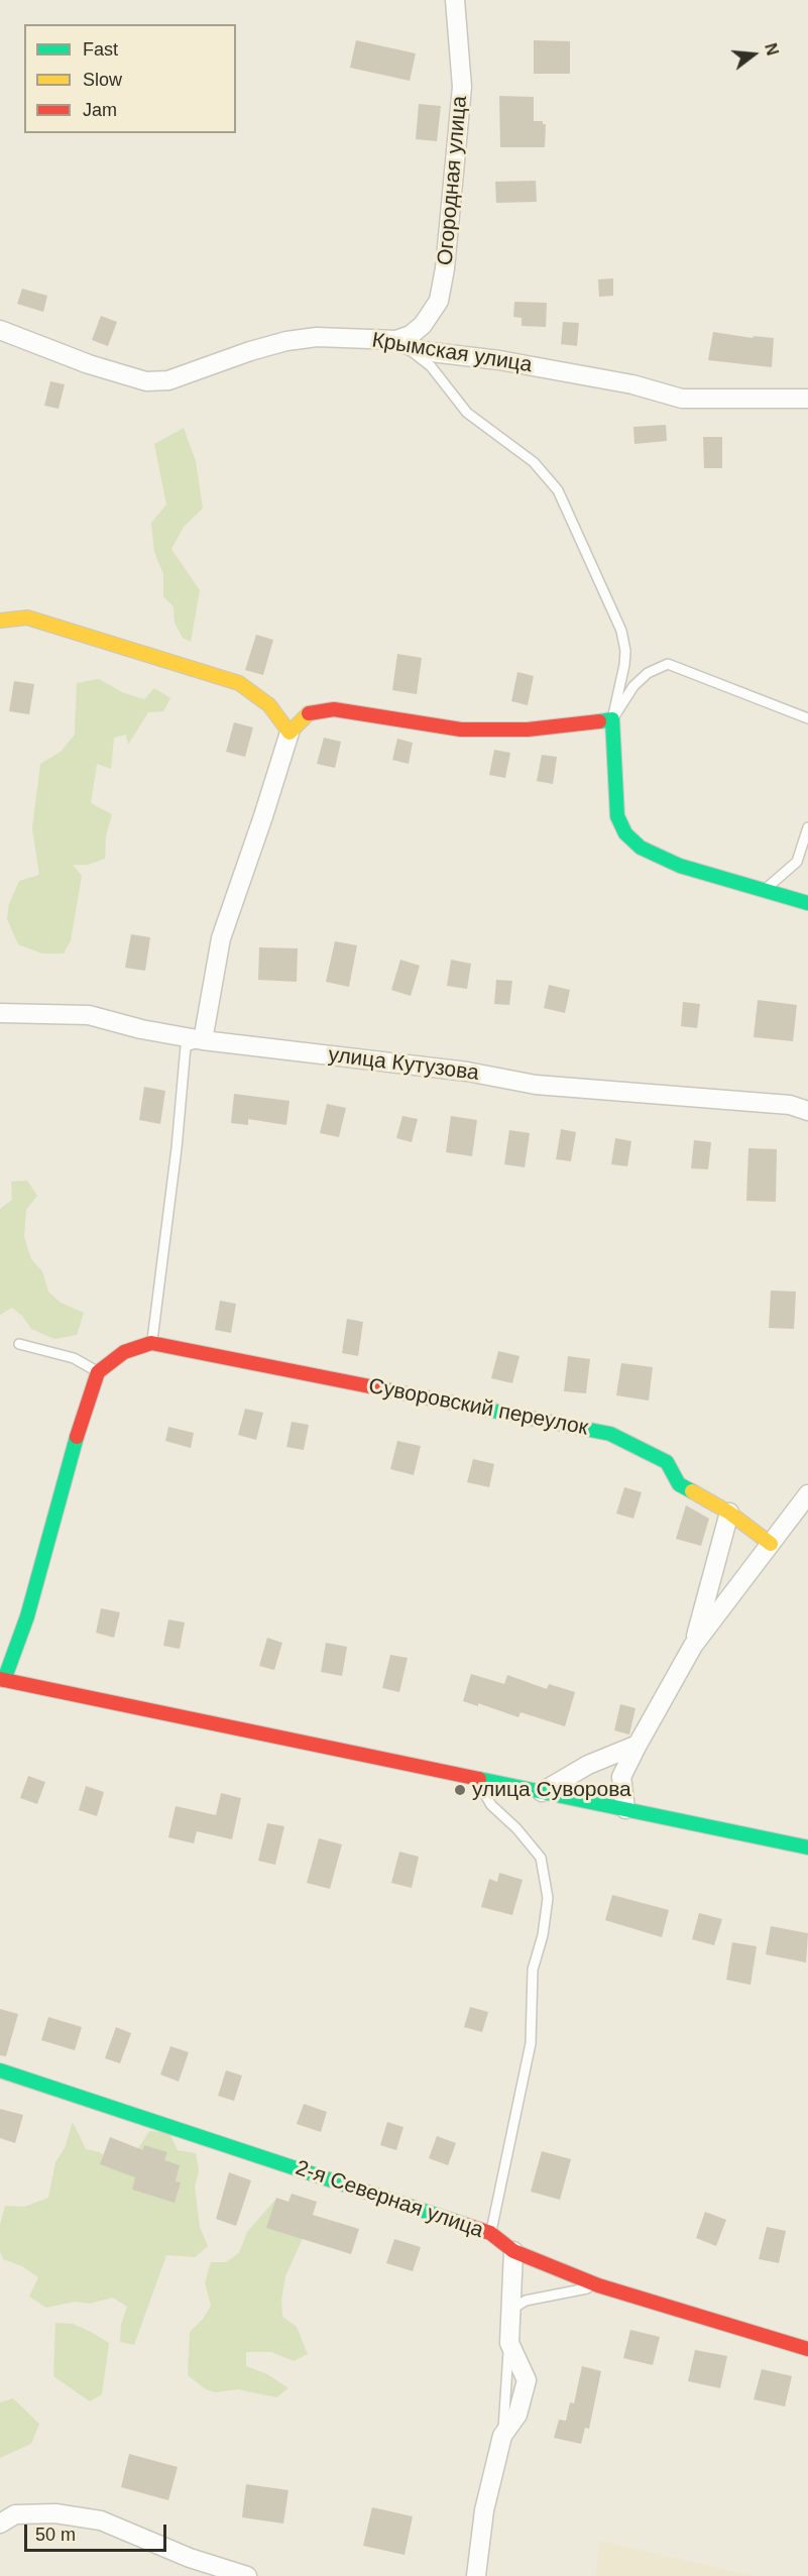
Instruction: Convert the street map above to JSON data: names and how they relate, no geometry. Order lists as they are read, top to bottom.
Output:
{
  "streets": {
    "street": [
      "Огородная улица",
      "Крымская улица",
      "улица Кутузова",
      "Суворовский переулок",
      "2-я Северная улица"
    ]
  },
  "crossings": [
    ["Огородная улица", "Крымская улица"]
  ],
  "places": ["улица Суворова"],
  "legend": ["Fast", "Slow", "Jam"],
  "scale_bar": "50 m",
  "north": "right"
}
